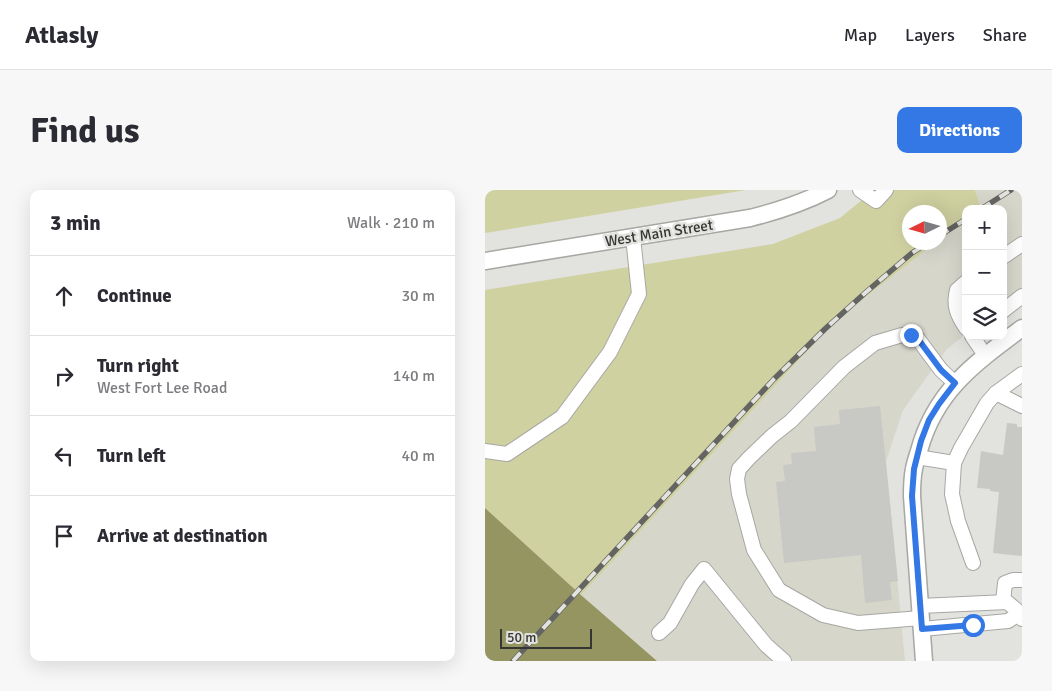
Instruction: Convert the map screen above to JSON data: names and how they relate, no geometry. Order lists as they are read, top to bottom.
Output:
{
  "streets": {
    "main road": ["West Main Street"]
  },
  "scale_bar": "50 m",
  "north": "left",
  "page": {
    "header": "Atlasly",
    "nav": ["Map", "Layers", "Share"],
    "buttons": "Directions",
    "title": "Find us",
    "heading": ["3 min", "Walk · 210 m"],
    "map_buttons": ["+", "−"],
    "list": [
      ["Continue", "30 m"],
      ["Turn right", "West Fort Lee Road", "140 m"],
      ["Turn left", "40 m"],
      "Arrive at destination"
    ],
    "scale": "50 m"
  }
}
